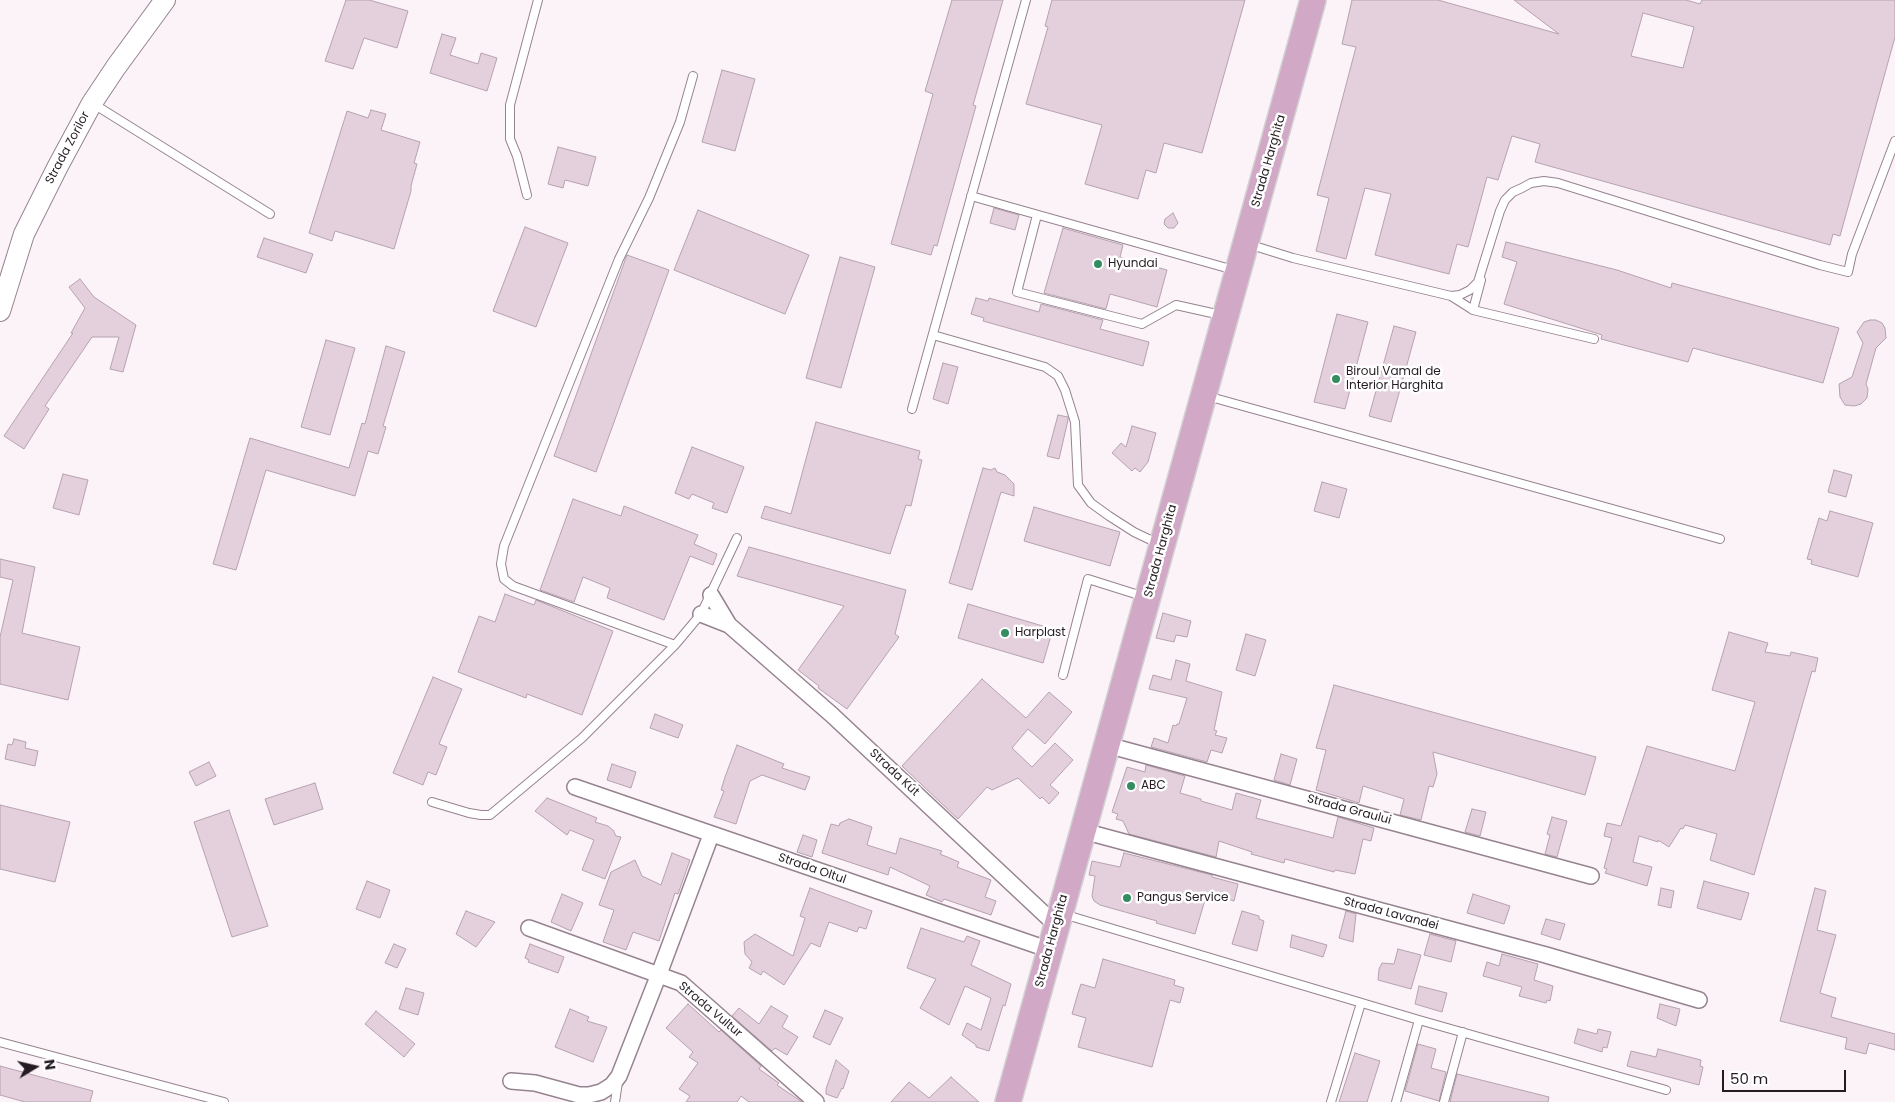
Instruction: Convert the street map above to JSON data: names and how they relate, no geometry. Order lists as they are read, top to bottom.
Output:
{
  "streets": {
    "main road": ["Strada Harghita"],
    "street": [
      "Strada Zorilor",
      "Strada Kút",
      "Strada Graului",
      "Strada Oltul",
      "Strada Lavandei",
      "Strada Vultur"
    ]
  },
  "crossings": [
    ["Strada Harghita", "Strada Kút"],
    ["Strada Harghita", "Strada Graului"],
    ["Strada Harghita", "Strada Oltul"],
    ["Strada Harghita", "Strada Lavandei"]
  ],
  "places": [
    "Hyundai",
    "Biroul Vamal de Interior Harghita",
    "Harplast",
    "ABC",
    "Pangus Service"
  ],
  "scale_bar": "50 m",
  "north": "right"
}
